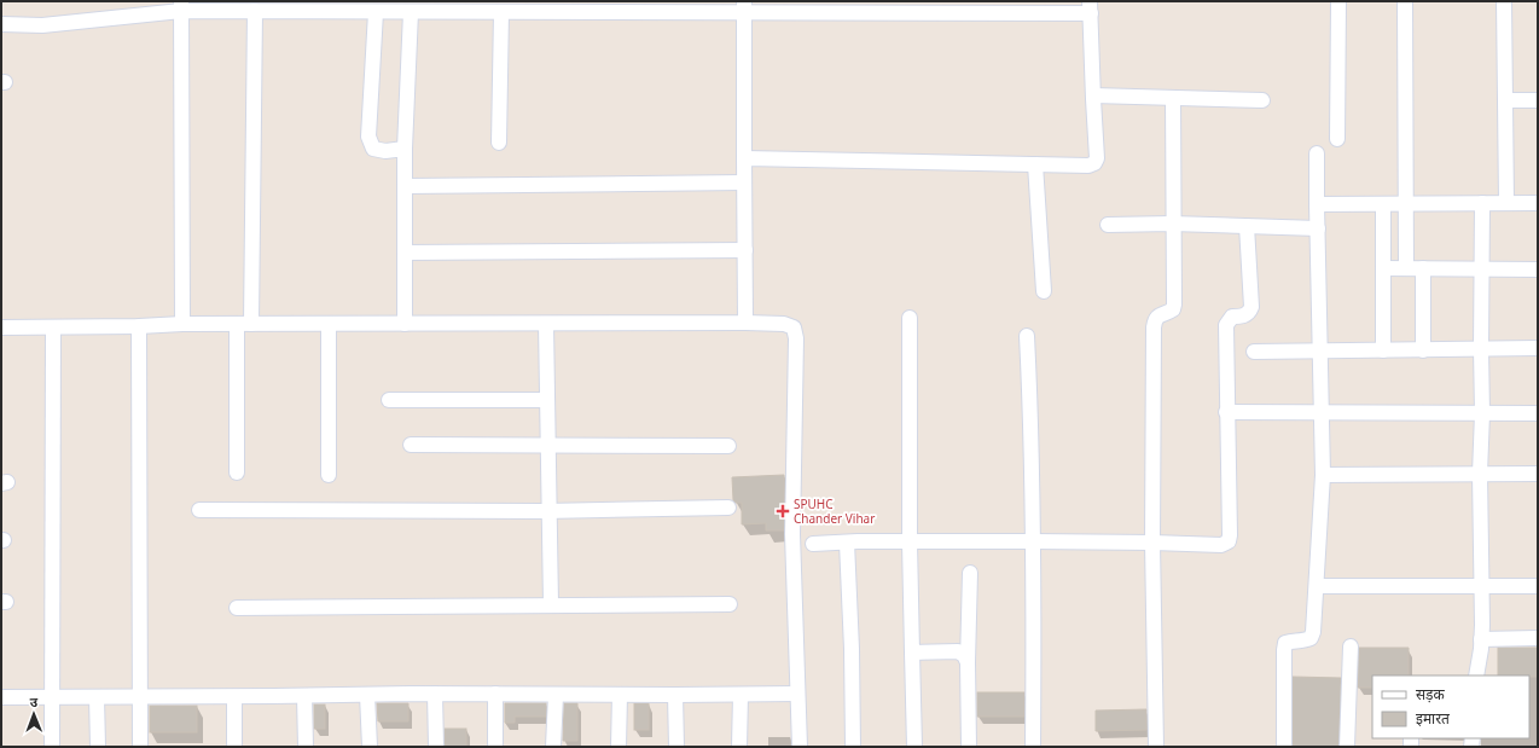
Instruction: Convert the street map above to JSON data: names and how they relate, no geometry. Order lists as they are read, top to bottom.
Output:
{
  "places": {
    "health": ["SPUHC Chander Vihar"]
  },
  "legend": ["सड़क", "इमारत"],
  "north": "top"
}
